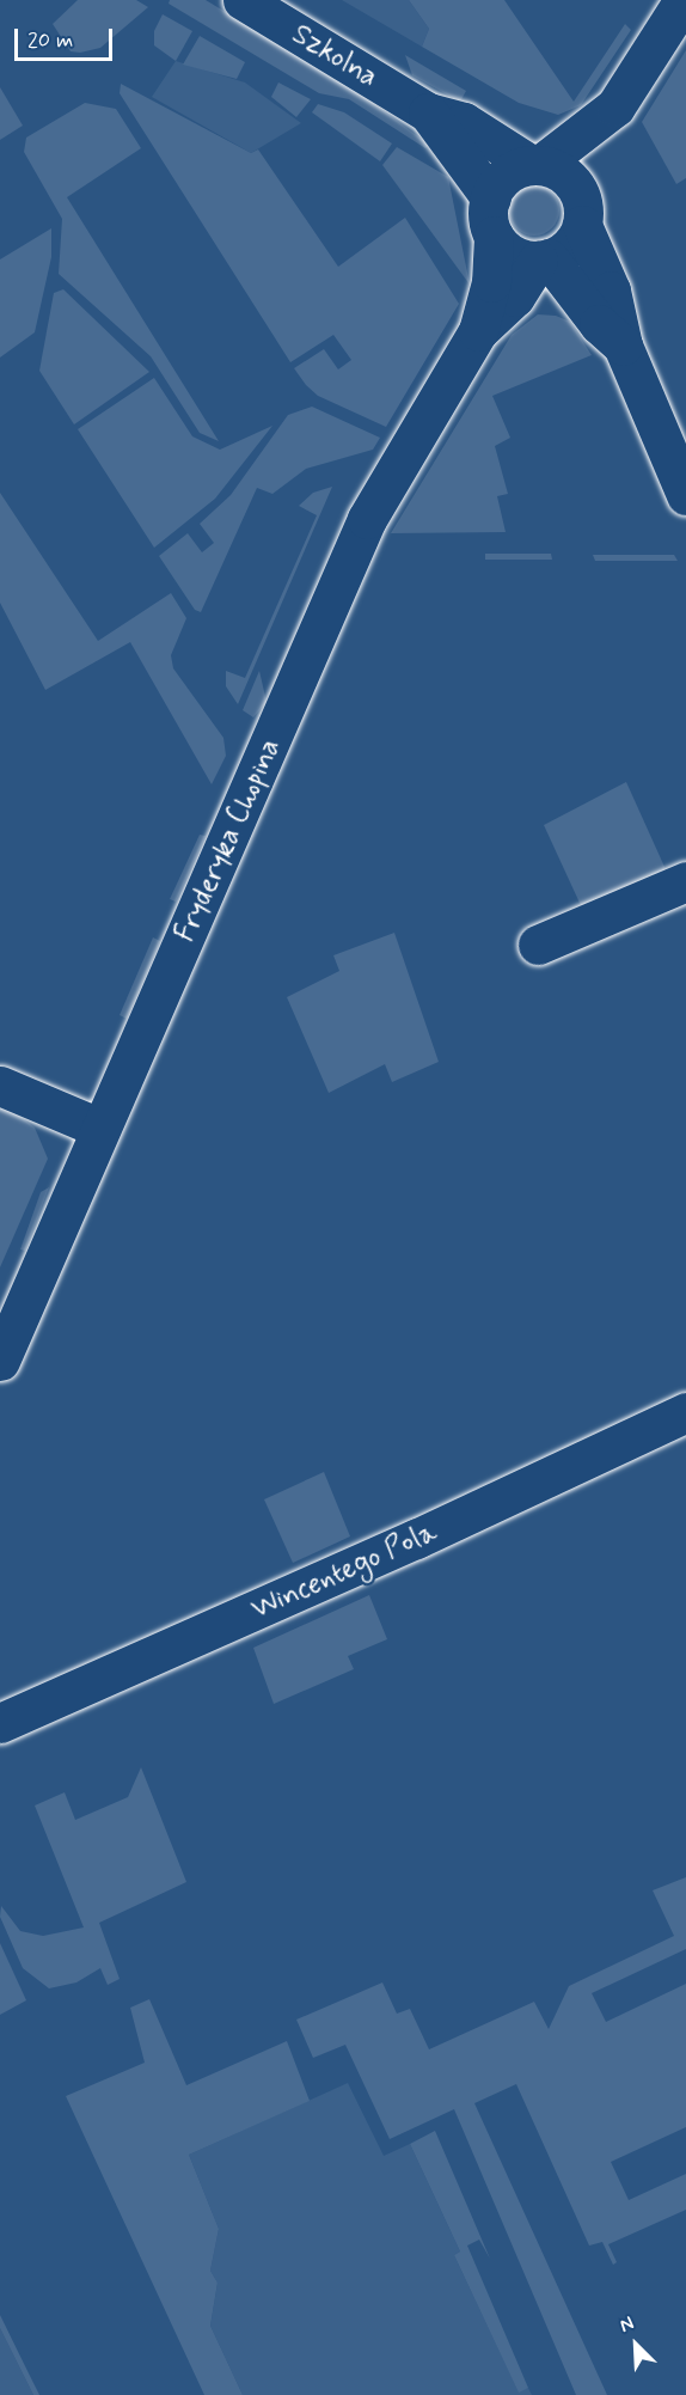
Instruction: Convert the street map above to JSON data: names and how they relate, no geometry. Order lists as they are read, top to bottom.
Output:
{
  "streets": {
    "street": ["Szkolna", "Fryderyka Chopina", "Wincentego Pola"]
  },
  "scale_bar": "20 m",
  "north": "top left"
}
